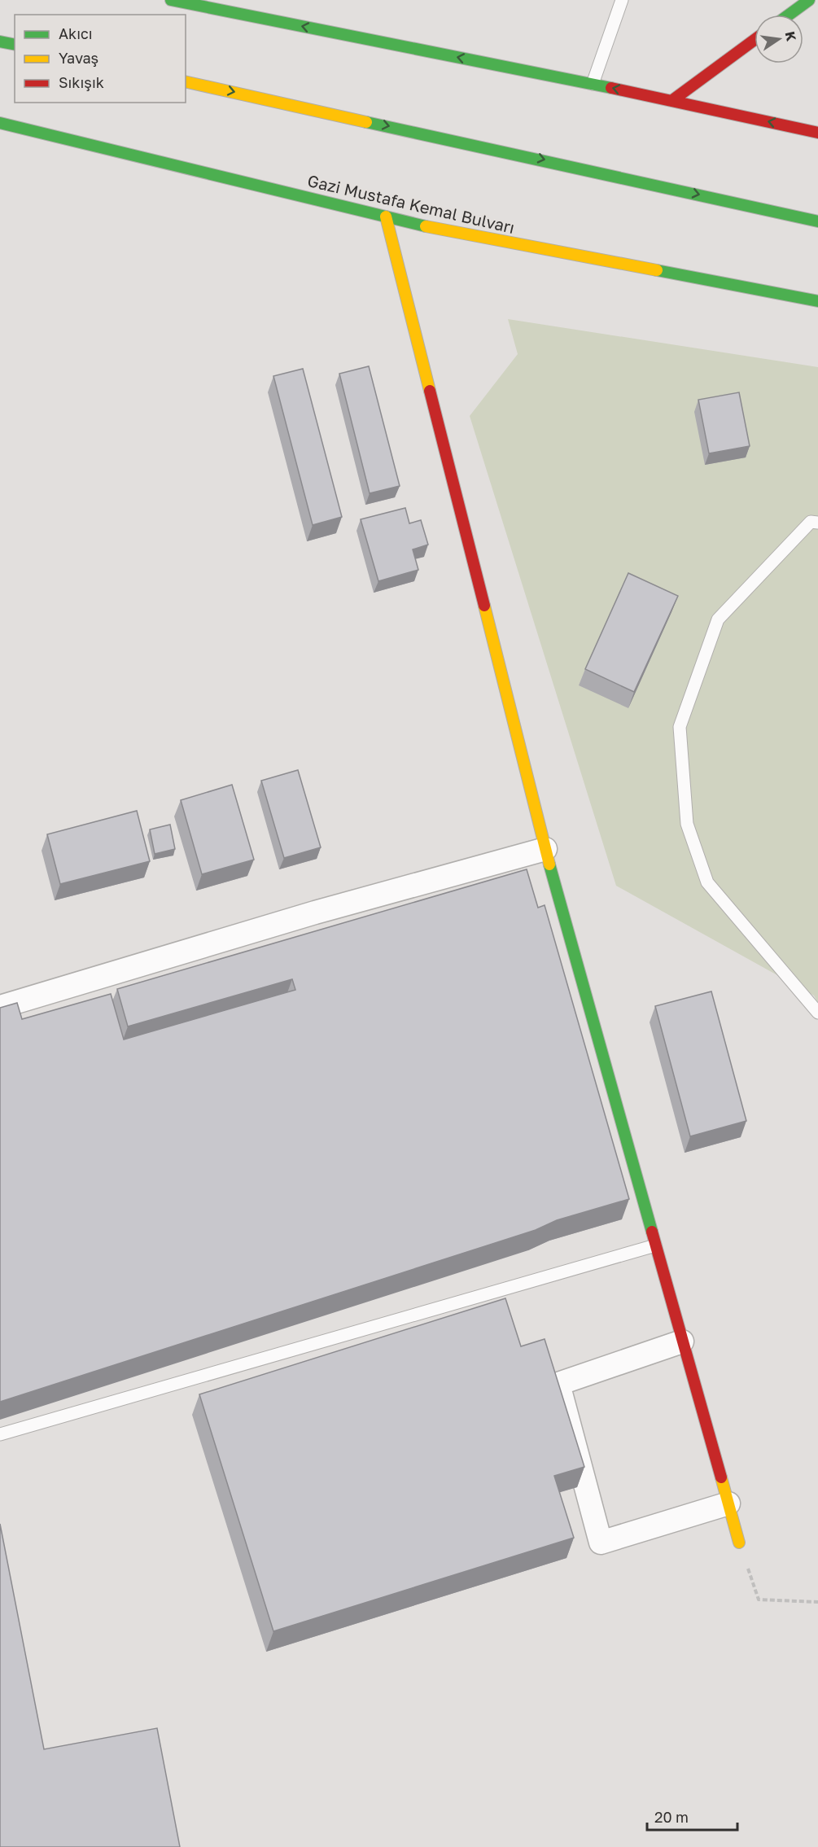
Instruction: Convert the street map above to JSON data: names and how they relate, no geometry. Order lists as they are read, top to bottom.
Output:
{
  "streets": {
    "main road": ["Gazi Mustafa Kemal Bulvarı"]
  },
  "legend": ["Akıcı", "Yavaş", "Sıkışık"],
  "scale_bar": "20 m",
  "north": "right"
}
